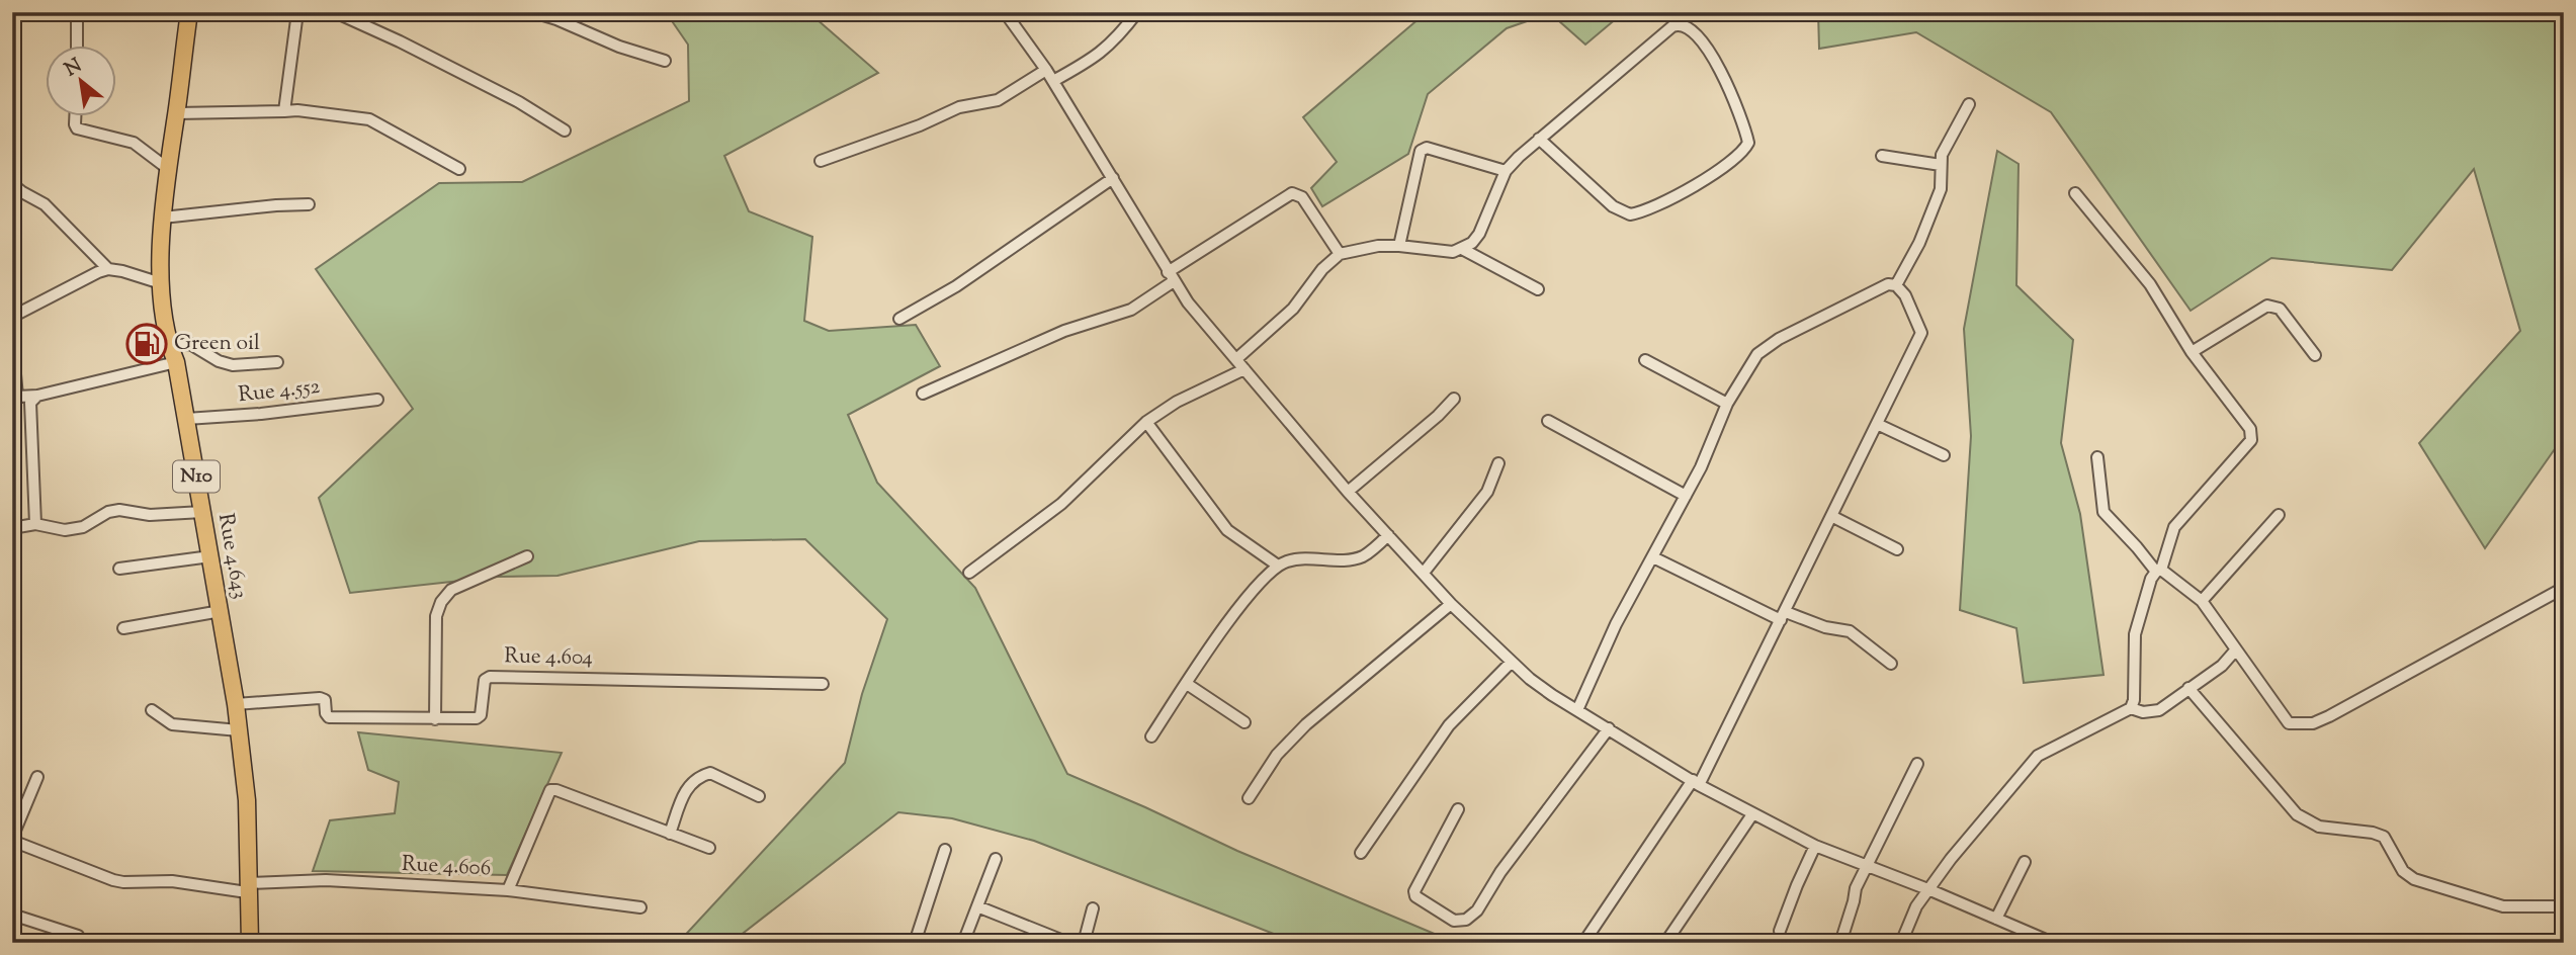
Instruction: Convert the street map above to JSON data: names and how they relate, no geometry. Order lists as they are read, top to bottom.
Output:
{
  "streets": {
    "highway": ["N10", "Rue 4.643"],
    "street": ["Rue 4.552", "Rue 4.604", "Rue 4.606"]
  },
  "crossings": [
    ["Rue 4.552", "Rue 4.643"],
    ["Rue 4.643", "Rue 4.604"],
    ["Rue 4.643", "Rue 4.606"]
  ],
  "places": {
    "fuel station": ["Green oil"]
  },
  "north": "top left"
}
